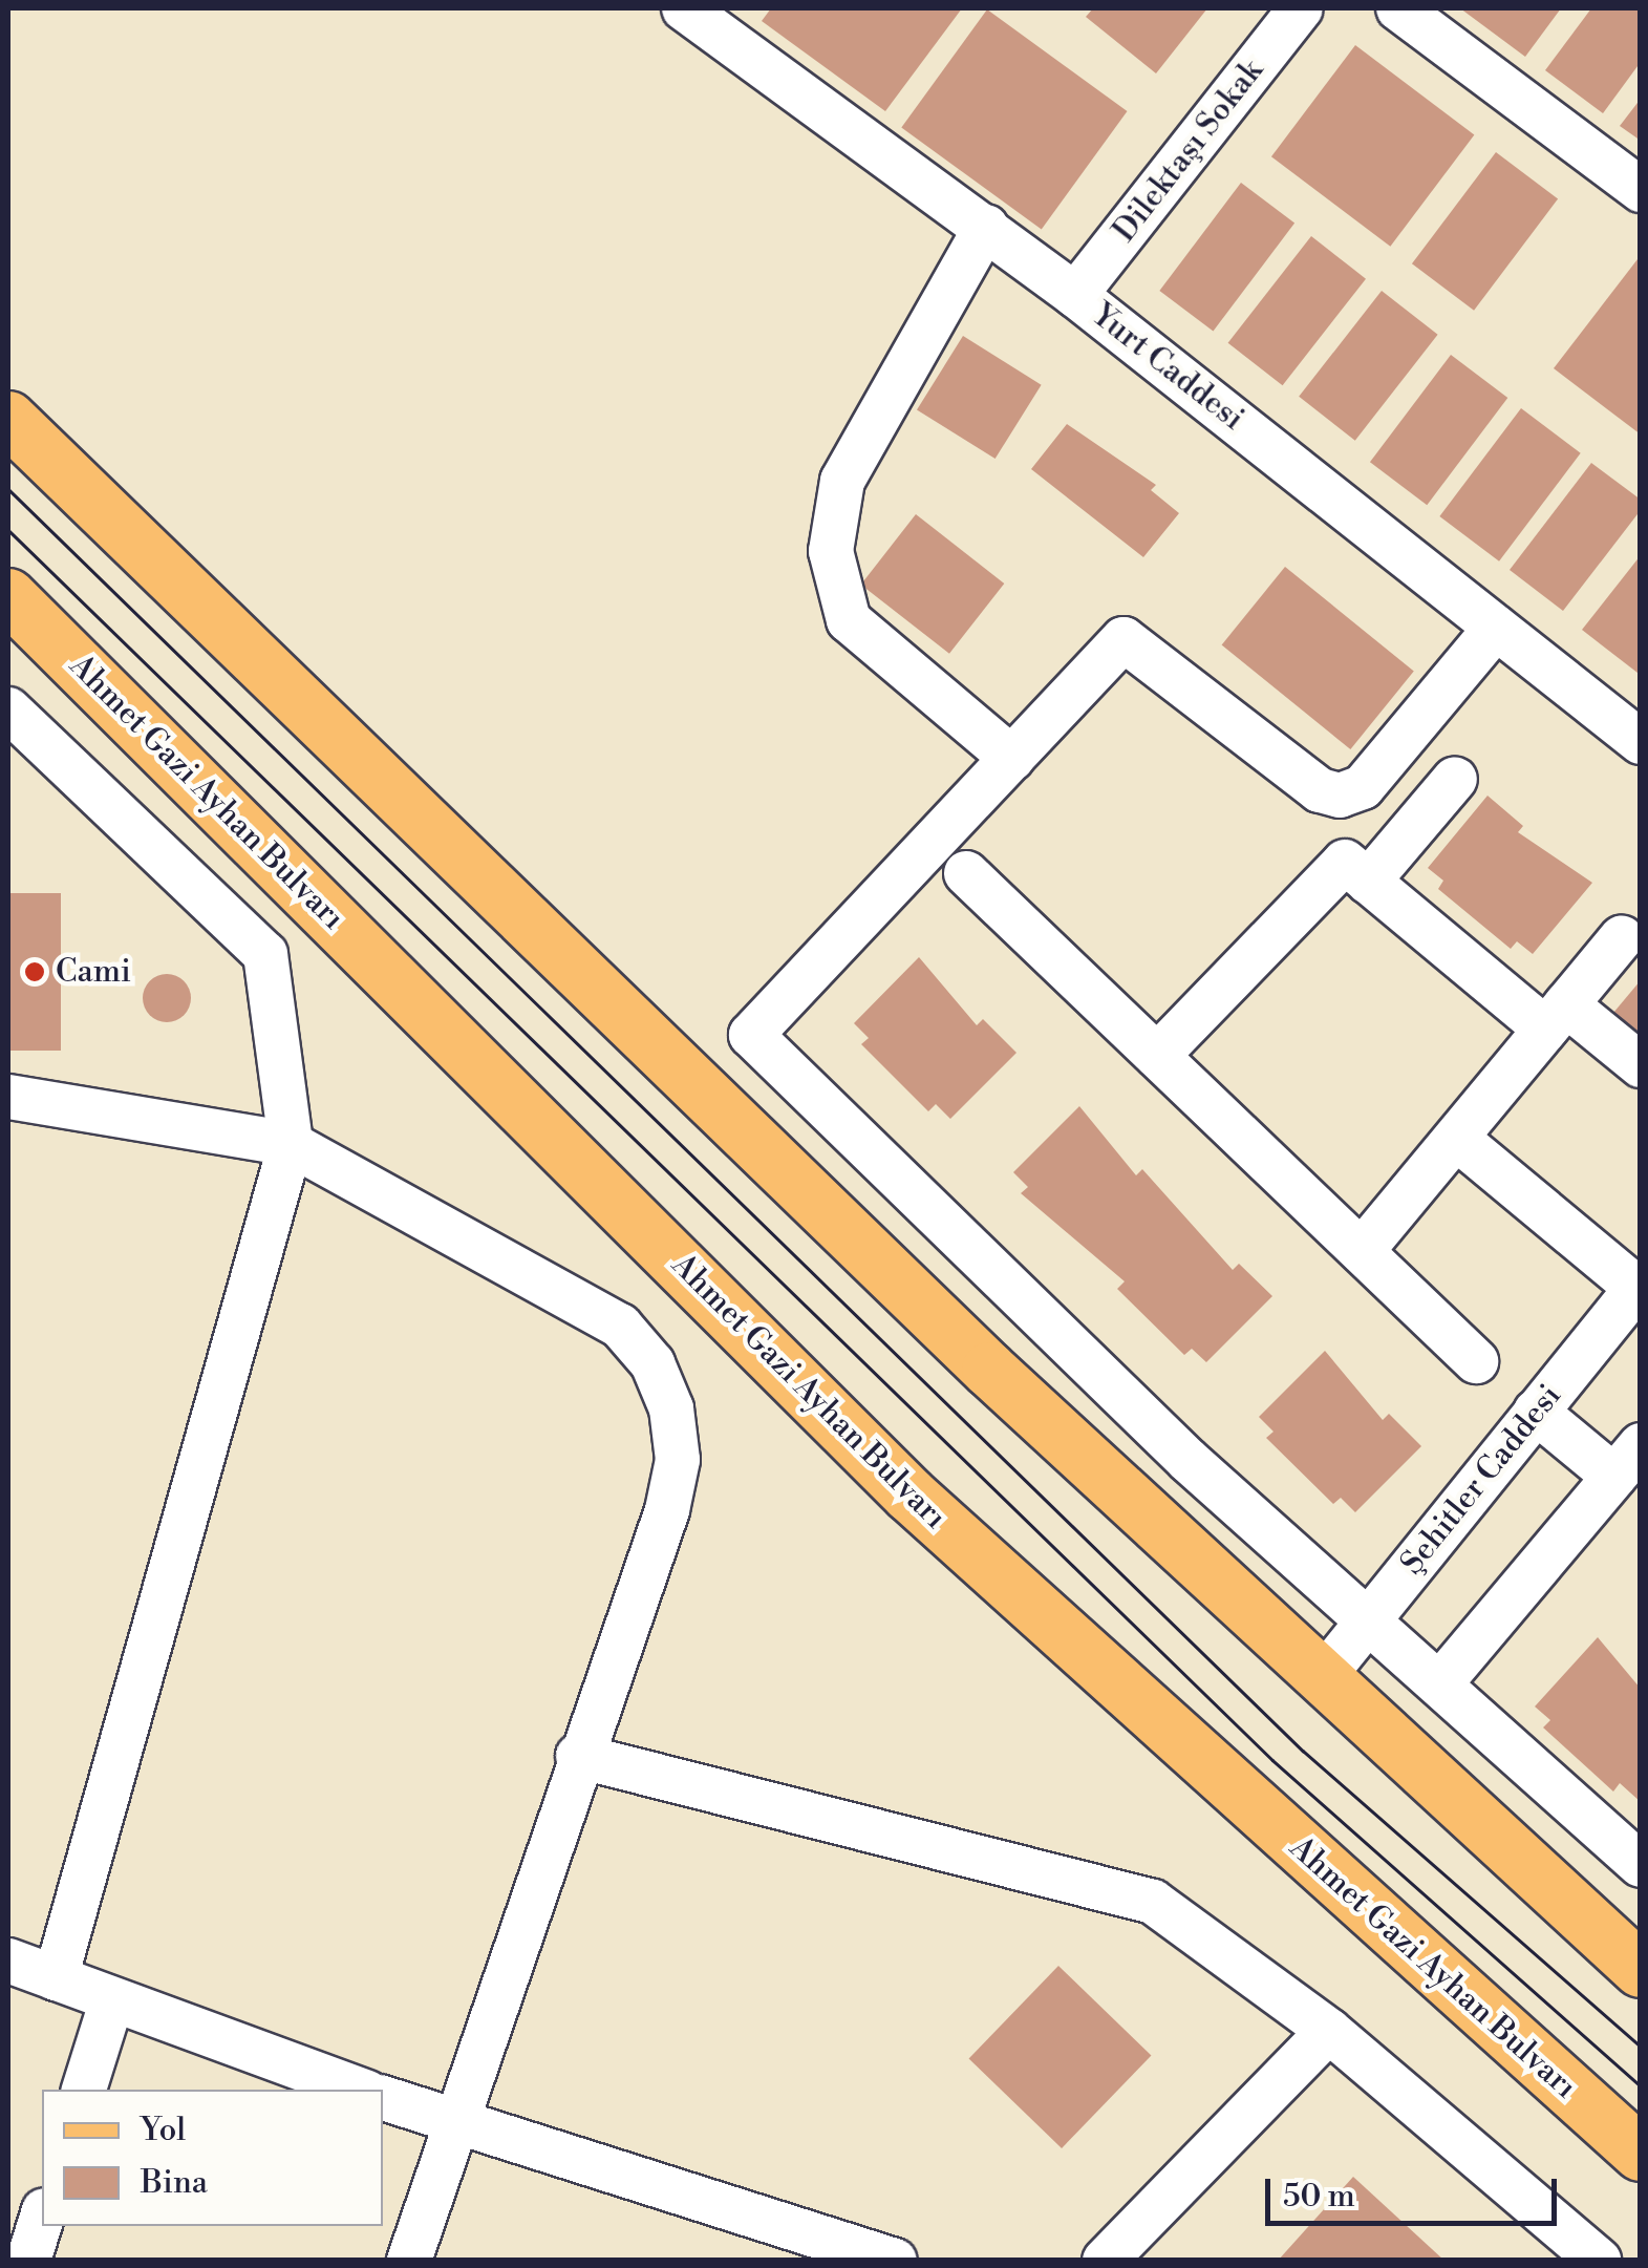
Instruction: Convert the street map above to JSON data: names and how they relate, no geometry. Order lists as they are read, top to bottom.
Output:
{
  "streets": {
    "main road": ["Ahmet Gazi Ayhan Bulvarı"],
    "street": ["Dilektaşı Sokak", "Yurt Caddesi", "Şehitler Caddesi"]
  },
  "crossings": [
    ["Dilektaşı Sokak", "Yurt Caddesi"]
  ],
  "places": ["Cami"],
  "legend": ["Yol", "Bina"],
  "scale_bar": "50 m"
}
